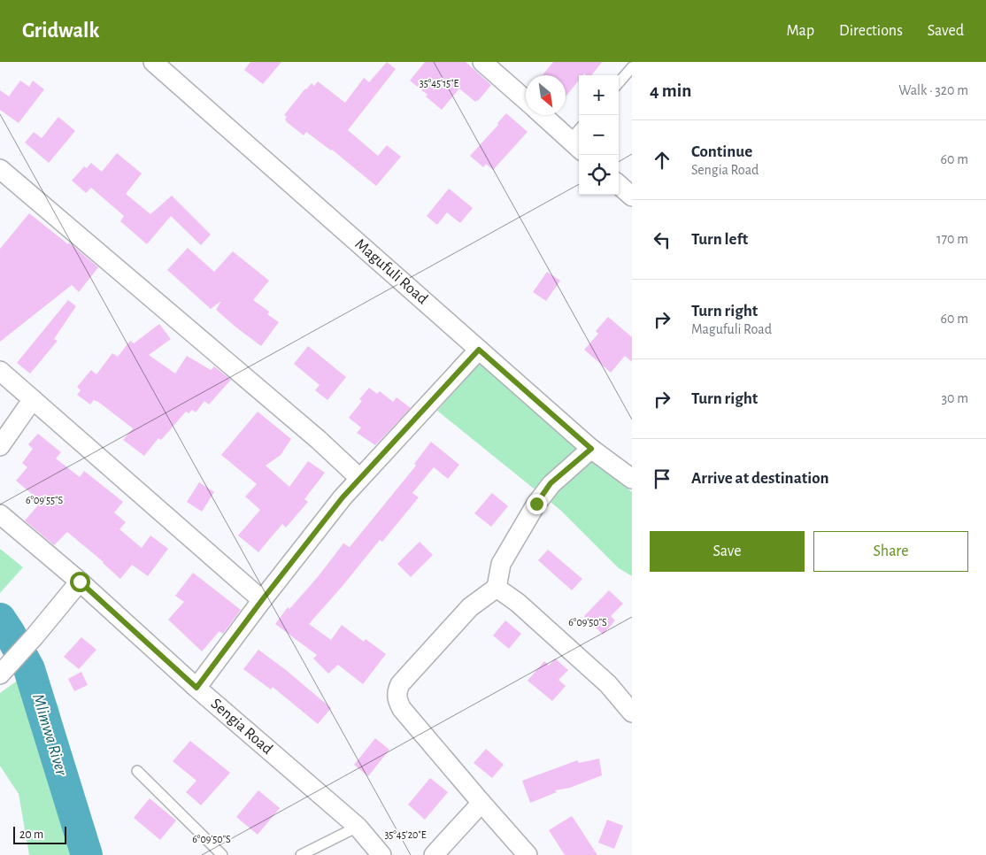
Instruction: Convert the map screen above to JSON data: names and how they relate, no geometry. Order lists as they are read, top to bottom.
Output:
{
  "streets": {
    "street": ["Magufuli Road", "Sengia Road"]
  },
  "water": ["Mlimwa River"],
  "scale_bar": "20 m",
  "north": "bottom right",
  "page": {
    "header": "Gridwalk",
    "nav": ["Map", "Directions", "Saved"],
    "heading": ["4 min", "Walk · 320 m"],
    "map_buttons": ["+", "−"],
    "list": [
      ["Continue", "Sengia Road", "60 m"],
      ["Turn left", "170 m"],
      ["Turn right", "Magufuli Road", "60 m"],
      ["Turn right", "30 m"],
      "Arrive at destination"
    ],
    "buttons": ["Save", "Share"],
    "scale": "20 m"
  },
  "coordinates": [
    "35°45'15\"E",
    "6°09'55\"S",
    "6°09'50\"S",
    "35°45'20\"E"
  ]
}
